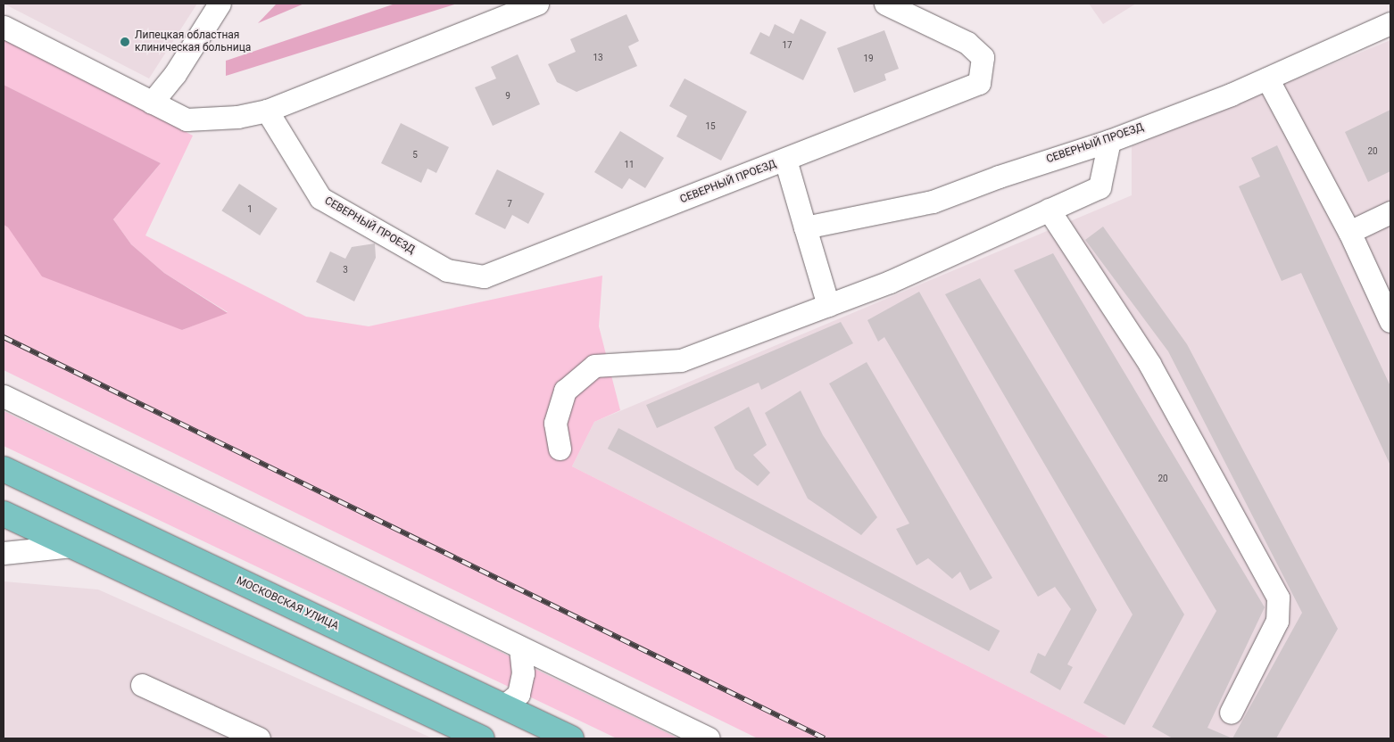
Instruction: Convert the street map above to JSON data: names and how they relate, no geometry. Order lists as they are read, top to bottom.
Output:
{
  "streets": {
    "main road": ["МОСКОВСКАЯ УЛИЦА"],
    "street": ["СЕВЕРНЫЙ ПРОЕЗД"]
  },
  "places": ["Липецкая областная клиническая больница"],
  "house_numbers": [
    "17",
    "13",
    "19",
    "9",
    "15",
    "20",
    "5",
    "11",
    "7",
    "1",
    "3",
    "20"
  ]
}
